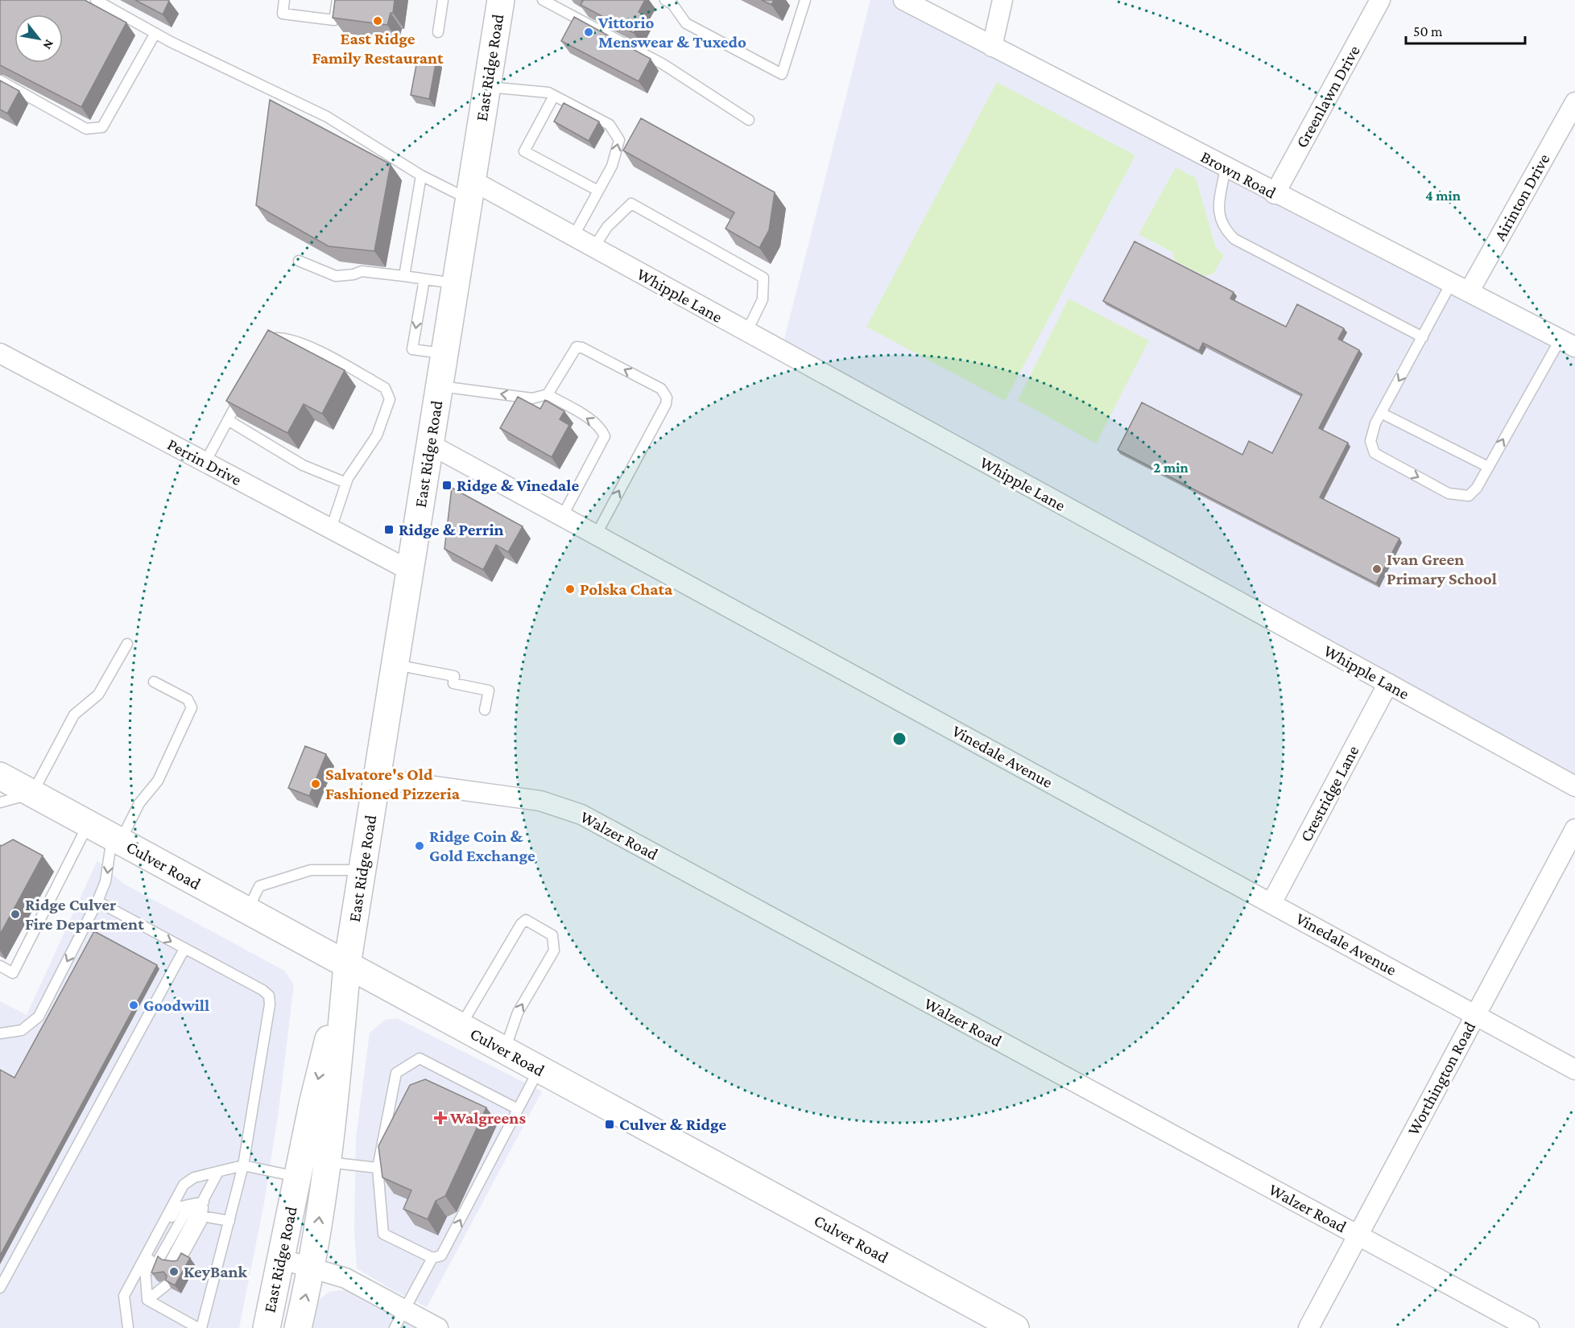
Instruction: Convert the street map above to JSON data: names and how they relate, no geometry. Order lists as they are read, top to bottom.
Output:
{
  "streets": {
    "main road": ["East Ridge Road", "Culver Road"],
    "street": [
      "Greenlawn Drive",
      "Brown Road",
      "Airinton Drive",
      "Whipple Lane",
      "Perrin Drive",
      "Vinedale Avenue",
      "Crestridge Lane",
      "Walzer Road",
      "Worthington Road"
    ]
  },
  "crossings": [
    ["East Ridge Road", "Whipple Lane"],
    ["East Ridge Road", "Perrin Drive"],
    ["East Ridge Road", "Vinedale Avenue"],
    ["East Ridge Road", "Walzer Road"],
    ["East Ridge Road", "Culver Road"],
    ["Greenlawn Drive", "Brown Road"],
    ["Brown Road", "Airinton Drive"],
    ["Whipple Lane", "Crestridge Lane"],
    ["Vinedale Avenue", "Crestridge Lane"],
    ["Vinedale Avenue", "Worthington Road"],
    ["Walzer Road", "Worthington Road"]
  ],
  "places": {
    "other": [
      "East Ridge Family Restaurant",
      "Vittorio Menswear & Tuxedo",
      "Ivan Green Primary School",
      "Polska Chata",
      "Salvatore's Old Fashioned Pizzeria",
      "Ridge Coin & Gold Exchange",
      "Ridge Culver Fire Department",
      "Goodwill",
      "KeyBank"
    ],
    "transit": ["Ridge & Vinedale", "Ridge & Perrin", "Culver & Ridge"],
    "health": ["Walgreens"]
  },
  "scale_bar": "50 m",
  "north": "bottom right",
  "rings": ["4 min", "2 min"]
}
